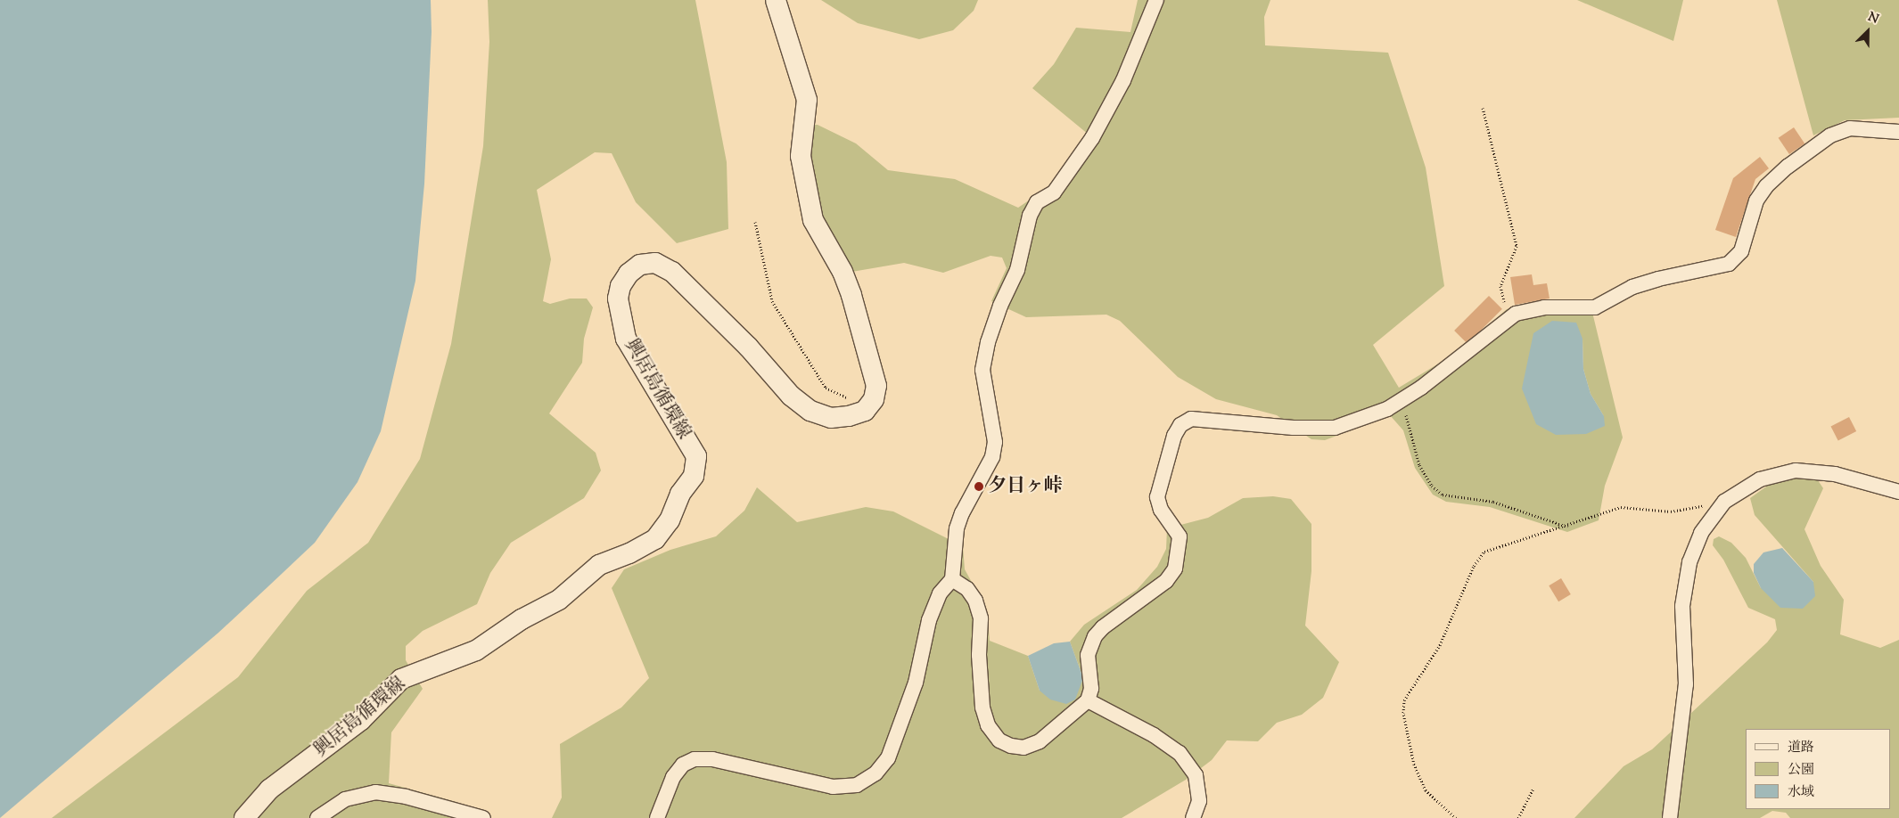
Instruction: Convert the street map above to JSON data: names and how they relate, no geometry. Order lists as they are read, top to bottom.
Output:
{
  "streets": {
    "main road": ["興居島循環線"]
  },
  "places": ["夕日ヶ峠"],
  "legend": ["道路", "公園", "水域"],
  "north": "top right"
}
